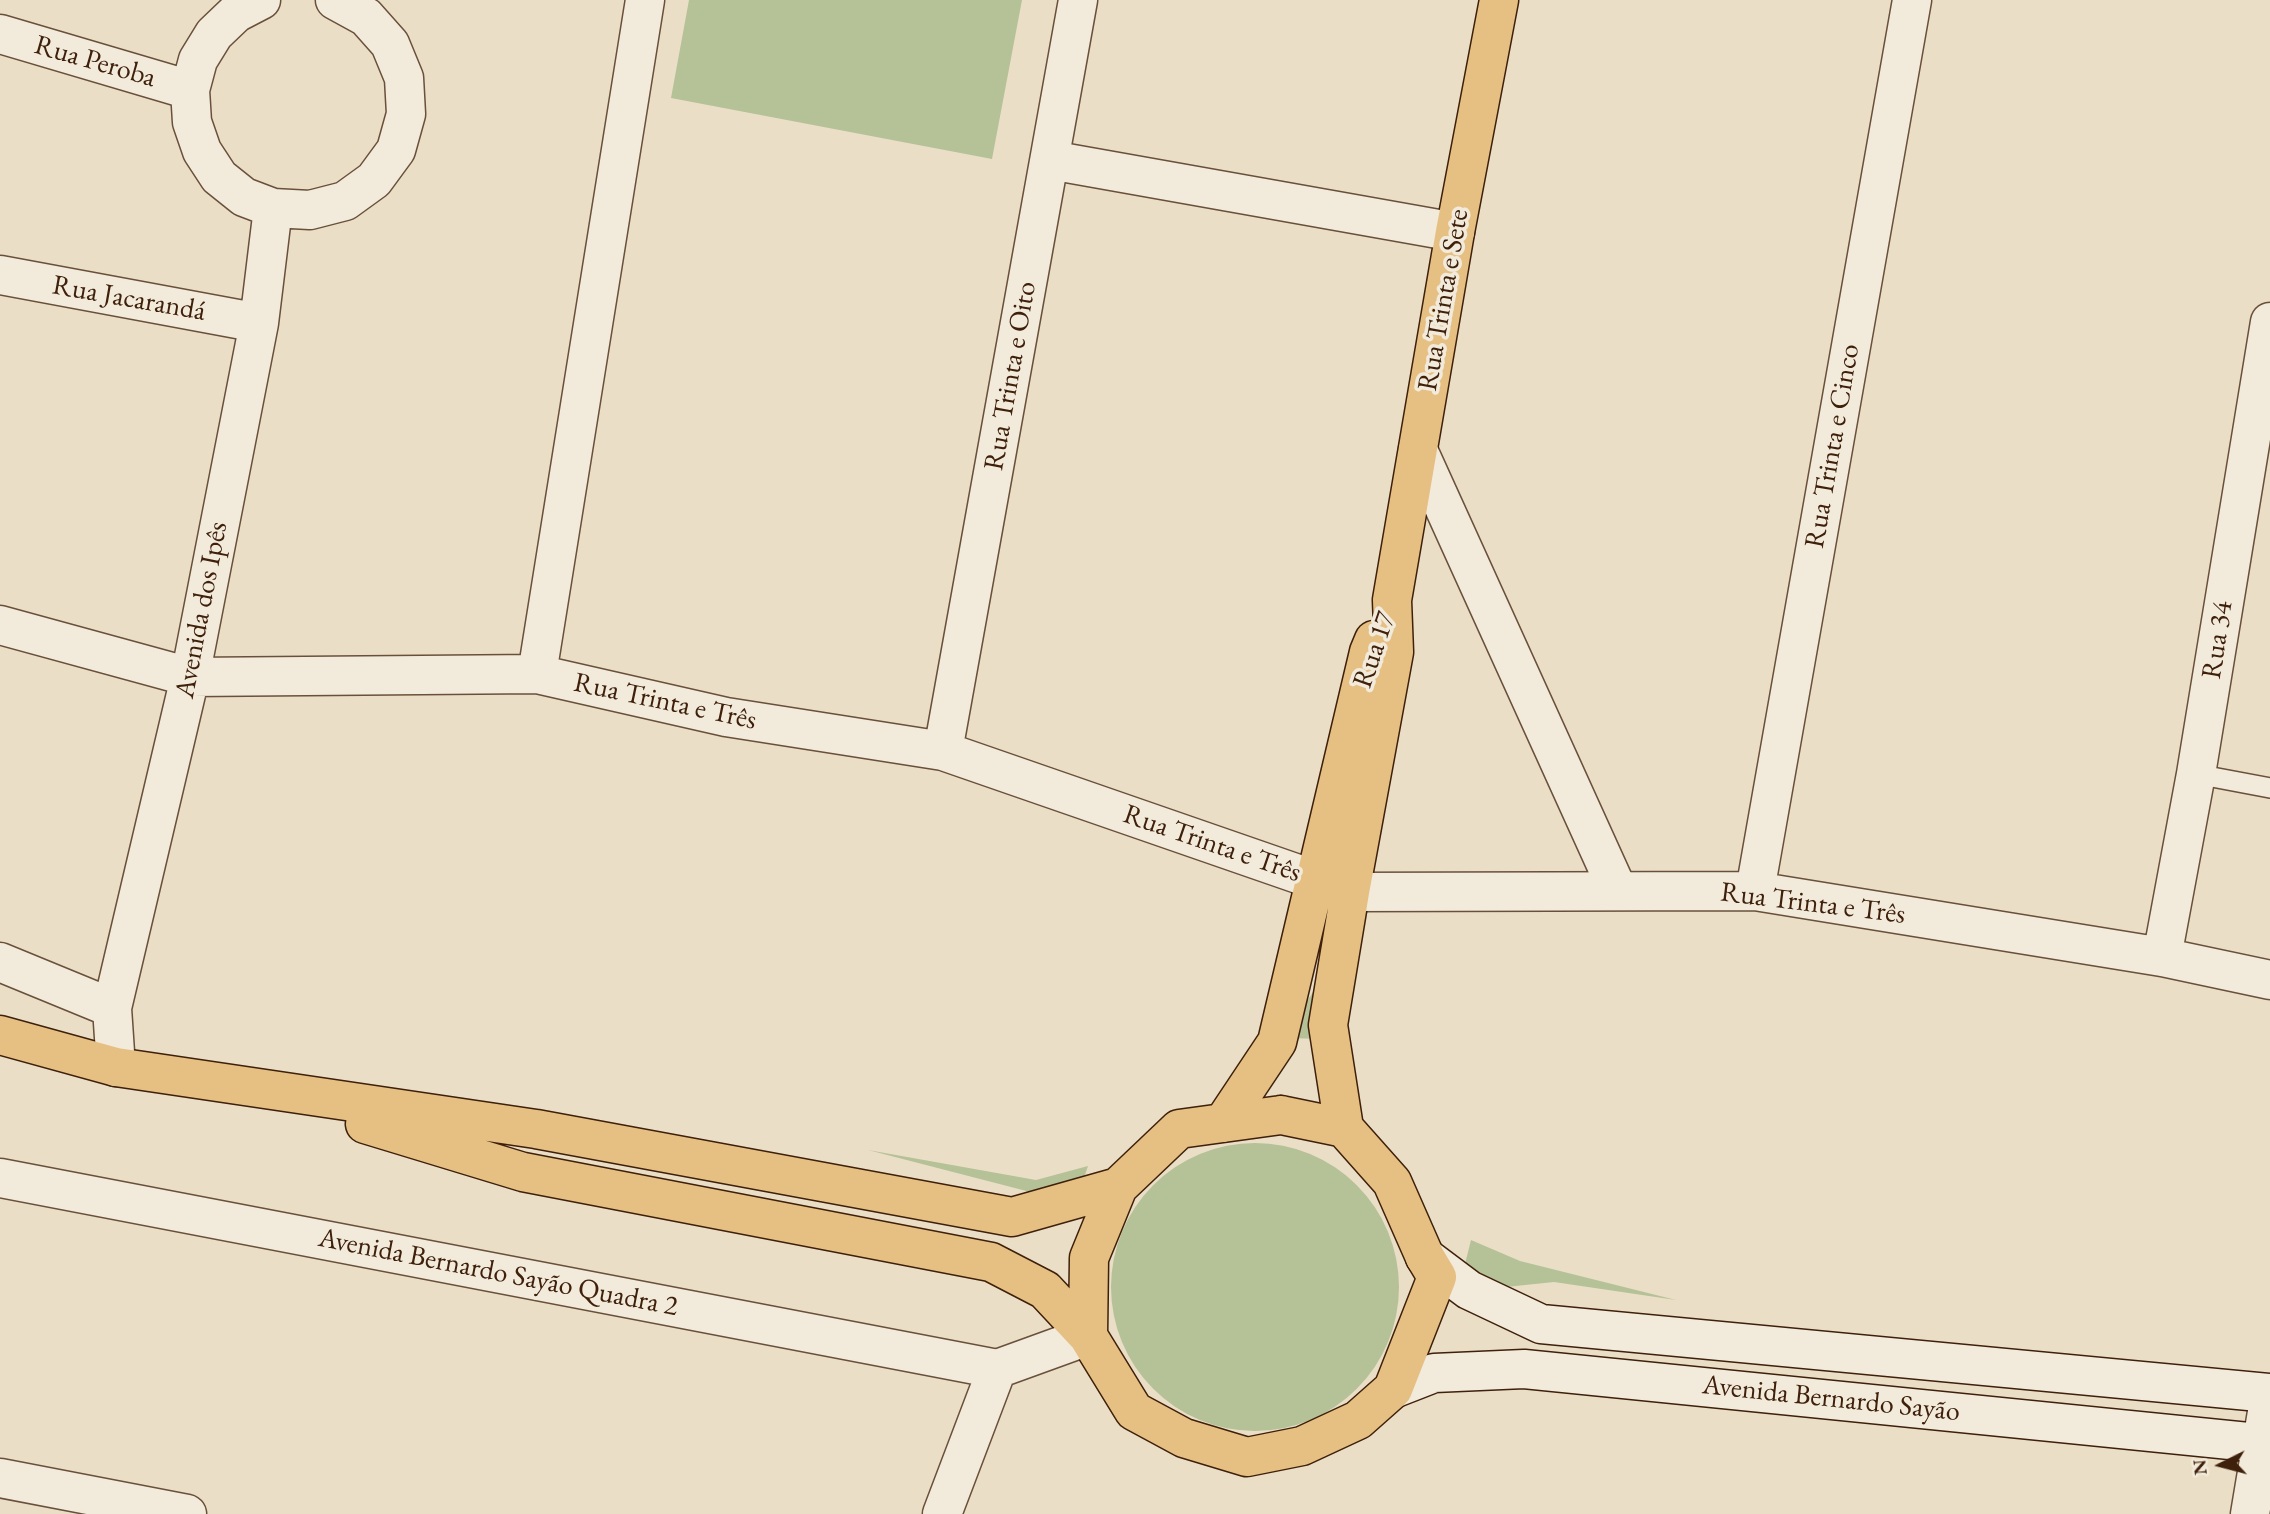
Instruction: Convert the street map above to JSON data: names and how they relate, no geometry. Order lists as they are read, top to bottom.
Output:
{
  "streets": {
    "main road": ["Rua Trinta e Sete", "Rua 17"],
    "street": [
      "Rua Peroba",
      "Rua Jacarandá",
      "Rua Trinta e Oito",
      "Rua Trinta e Cinco",
      "Avenida dos Ipês",
      "Rua 34",
      "Rua Trinta e Três",
      "Avenida Bernardo Sayão Quadra 2",
      "Avenida Bernardo Sayão"
    ]
  },
  "crossings": [
    ["Rua Jacarandá", "Avenida dos Ipês"],
    ["Rua Trinta e Sete", "Rua 17"],
    ["Rua Trinta e Oito", "Rua Trinta e Três"],
    ["Rua Trinta e Cinco", "Rua Trinta e Três"],
    ["Avenida dos Ipês", "Rua Trinta e Três"],
    ["Rua 34", "Rua Trinta e Três"],
    ["Rua 17", "Rua Trinta e Três"]
  ],
  "north": "left"
}
